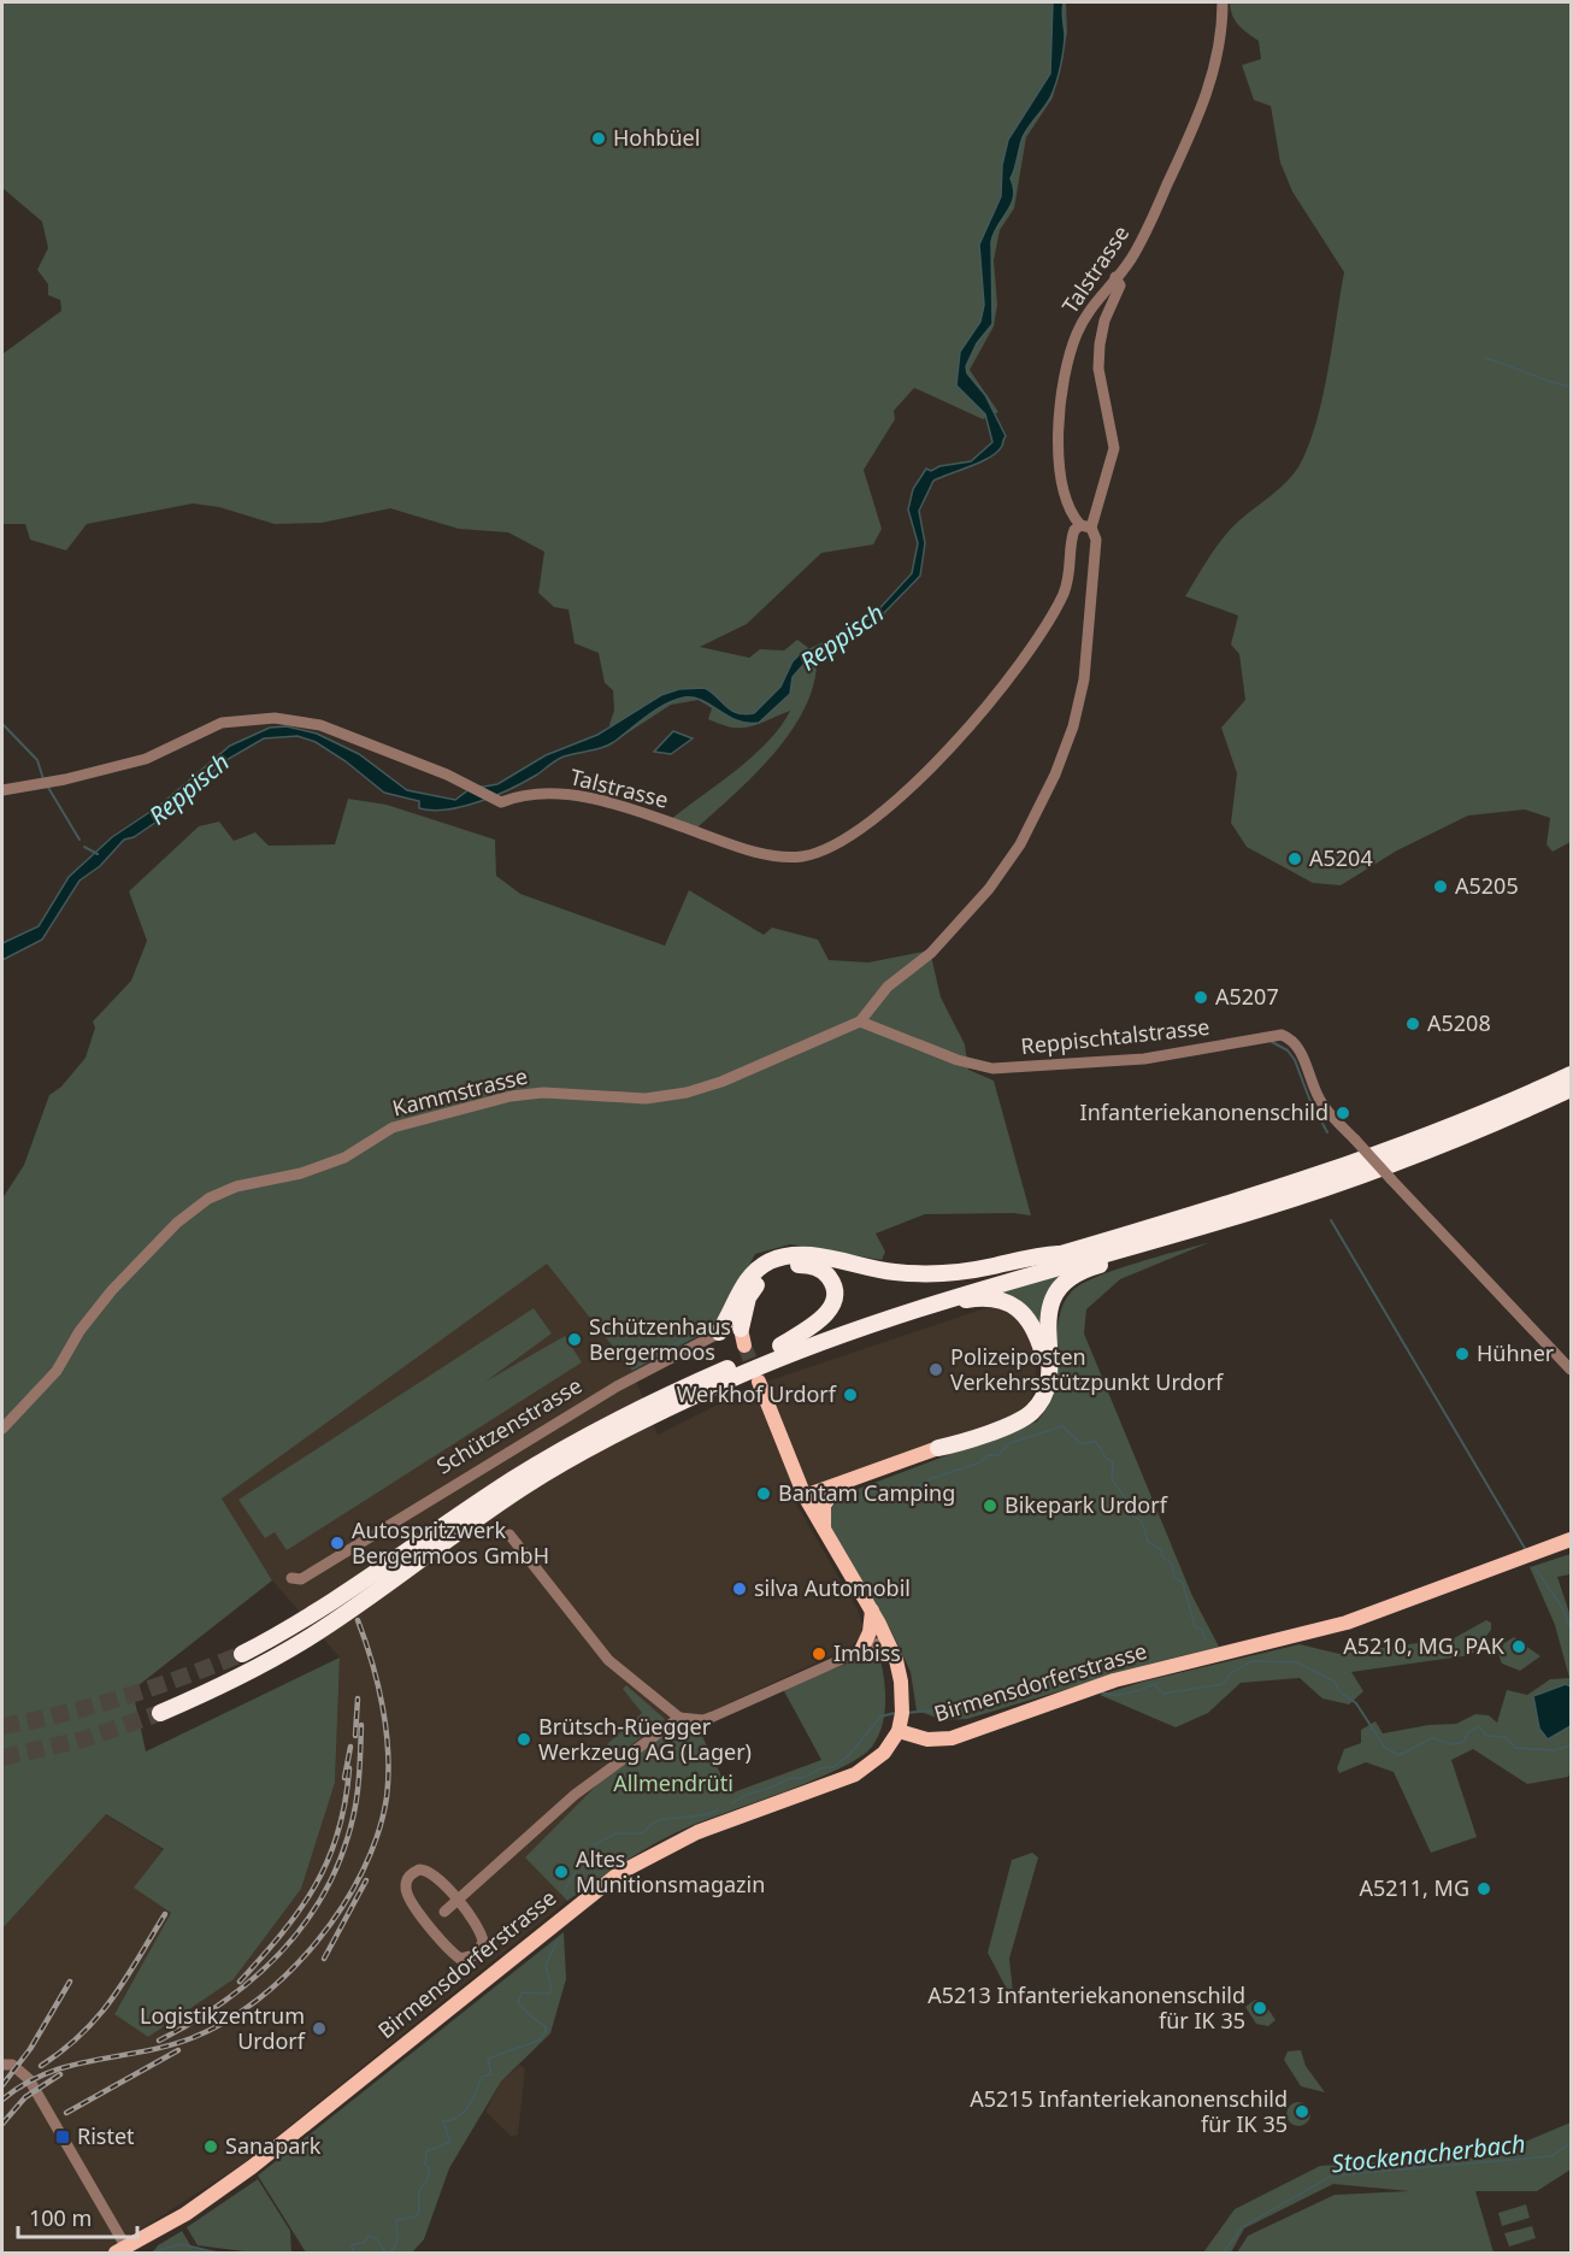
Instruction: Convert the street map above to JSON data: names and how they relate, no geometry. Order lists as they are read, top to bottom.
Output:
{
  "streets": {
    "main road": ["Birmensdorferstrasse"],
    "street": [
      "Talstrasse",
      "Reppischtalstrasse",
      "Kammstrasse",
      "Schützenstrasse"
    ]
  },
  "crossings": [
    ["Reppischtalstrasse", "Kammstrasse"]
  ],
  "water": ["Reppisch", "Stockenacherbach"],
  "parks": ["Allmendrüti"],
  "places": {
    "other": [
      "Hohbüel",
      "A5204",
      "A5205",
      "A5207",
      "A5208",
      "Infanteriekanonenschild",
      "Schützenhaus Bergermoos",
      "Hühner",
      "Polizeiposten Verkehrsstützpunkt Urdorf",
      "Werkhof Urdorf",
      "Bantam Camping",
      "Bikepark Urdorf",
      "Autospritzwerk Bergermoos GmbH",
      "silva Automobil",
      "A5210, MG, PAK",
      "Imbiss",
      "Brütsch-Rüegger Werkzeug AG (Lager)",
      "Altes Munitionsmagazin",
      "A5211, MG",
      "A5213 Infanteriekanonenschild für IK 35",
      "Logistikzentrum Urdorf",
      "A5215 Infanteriekanonenschild für IK 35",
      "Sanapark"
    ],
    "transit": ["Ristet"]
  },
  "scale_bar": "100 m"
}
